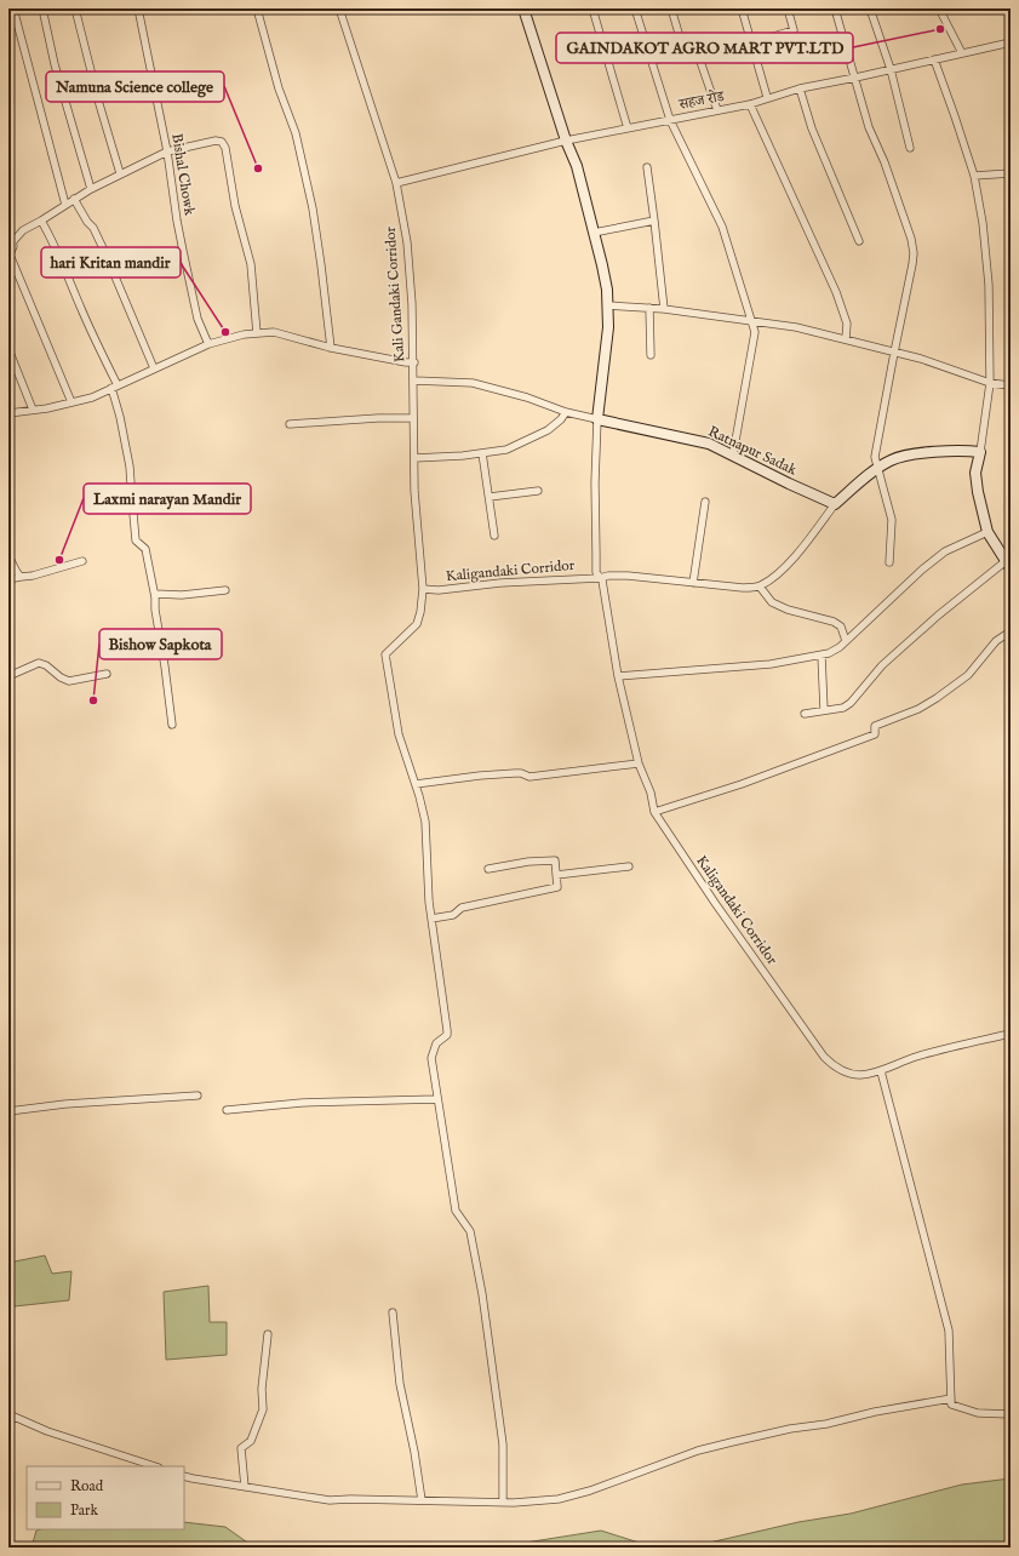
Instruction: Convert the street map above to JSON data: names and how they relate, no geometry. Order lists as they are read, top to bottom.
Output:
{
  "streets": {
    "main road": ["Ratnapur Sadak"],
    "street": [
      "सहज रोड",
      "Bishal Chowk",
      "Kali Gandaki Corridor",
      "Kaligandaki Corridor"
    ]
  },
  "crossings": [
    ["सहज रोड", "Kali Gandaki Corridor"],
    ["Kali Gandaki Corridor", "Kaligandaki Corridor"]
  ],
  "places": [
    "GAINDAKOT AGRO MART PVT.LTD",
    "Namuna Science college",
    "hari Kritan mandir",
    "Laxmi narayan Mandir",
    "Bishow Sapkota"
  ],
  "legend": ["Road", "Park"]
}
